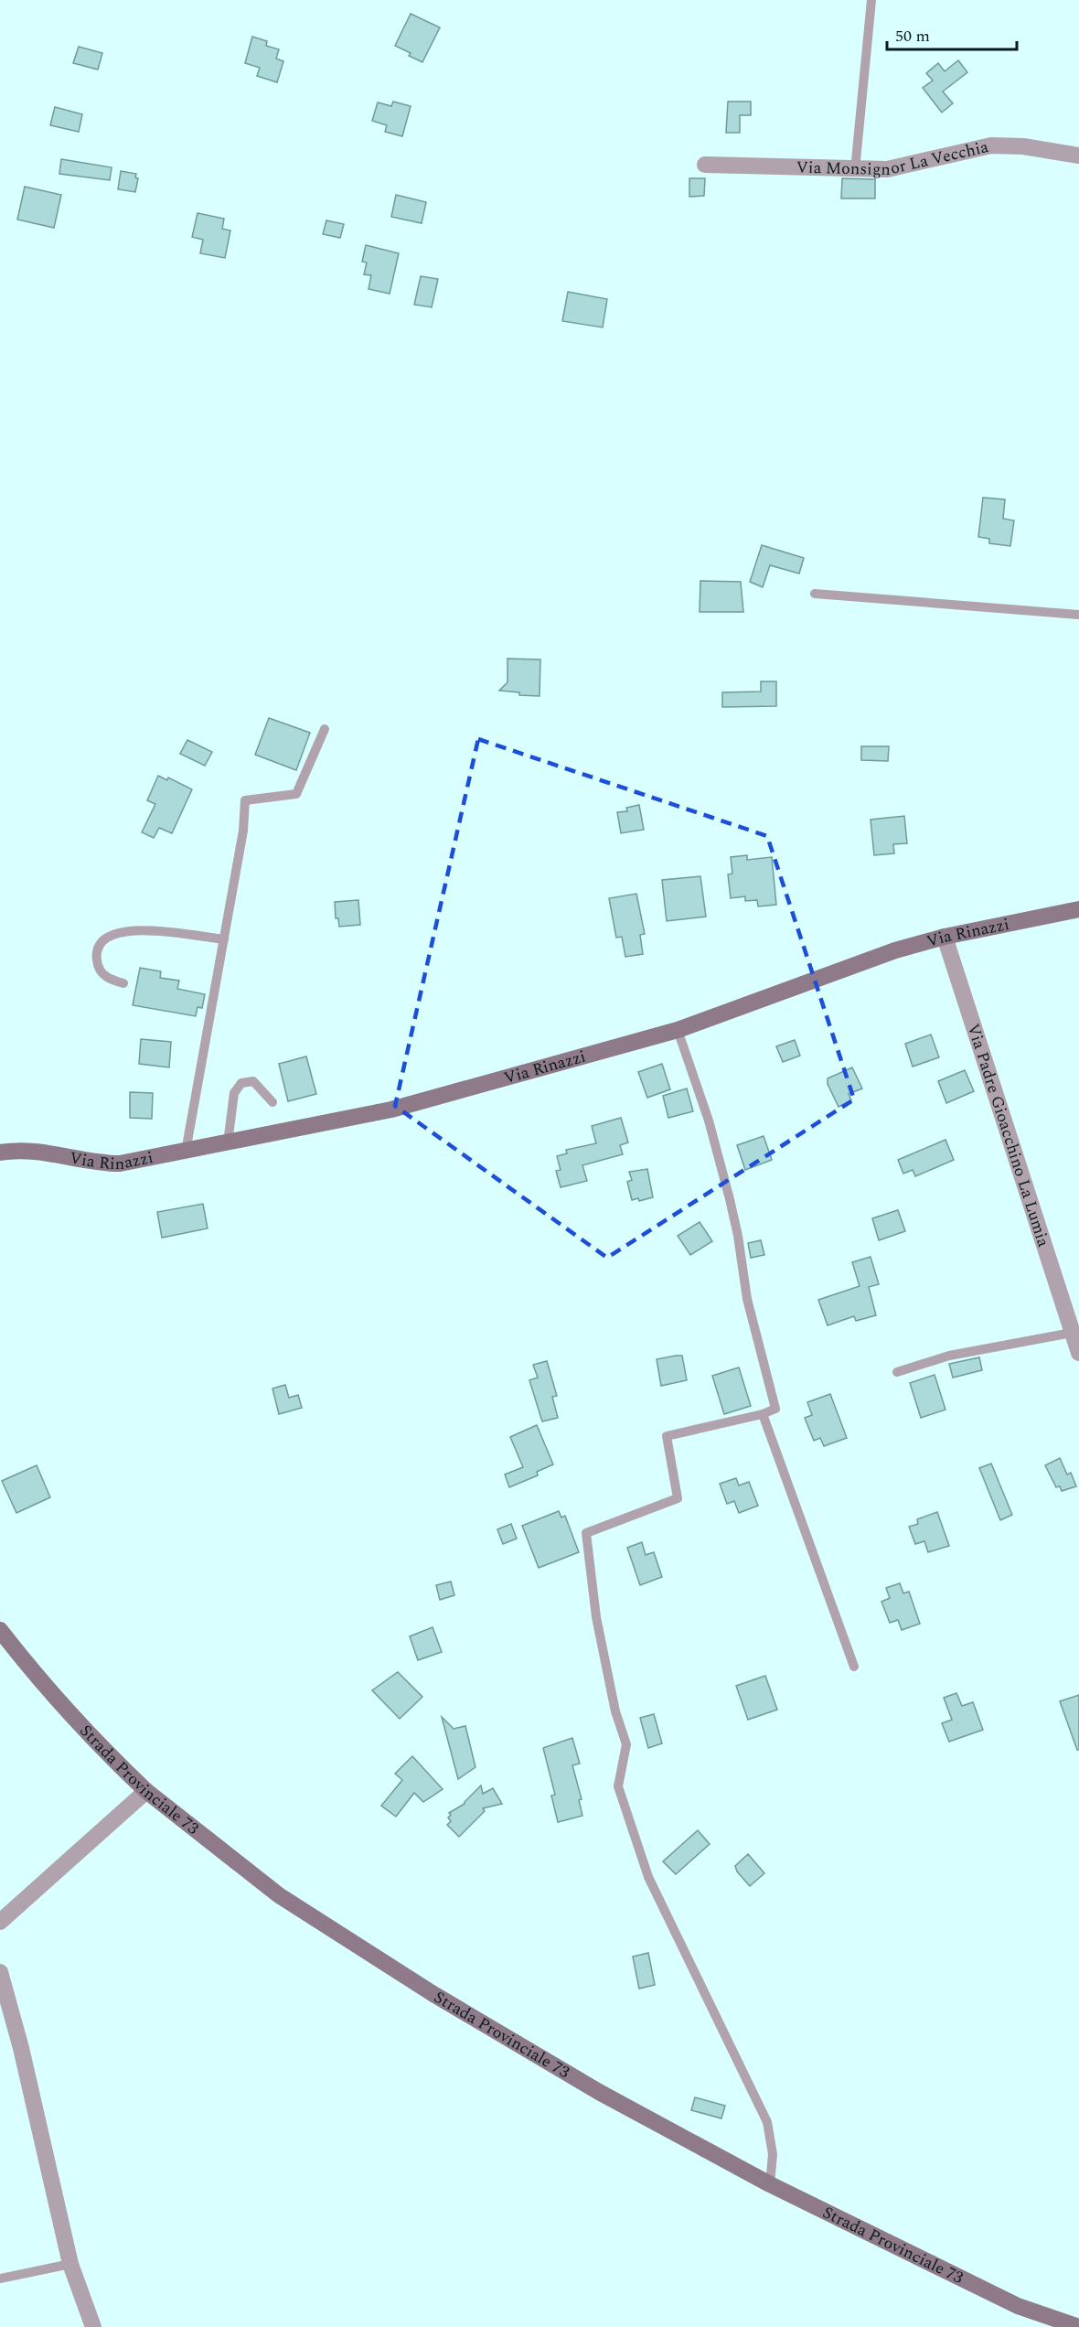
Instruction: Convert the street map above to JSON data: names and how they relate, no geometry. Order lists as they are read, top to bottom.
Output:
{
  "streets": {
    "street": [
      "Via Monsignor La Vecchia",
      "Via Rinazzi",
      "Via Padre Gioacchino La Lumia",
      "Strada Provinciale 73"
    ]
  },
  "crossings": [
    ["Via Rinazzi", "Via Padre Gioacchino La Lumia"]
  ],
  "scale_bar": "50 m"
}
